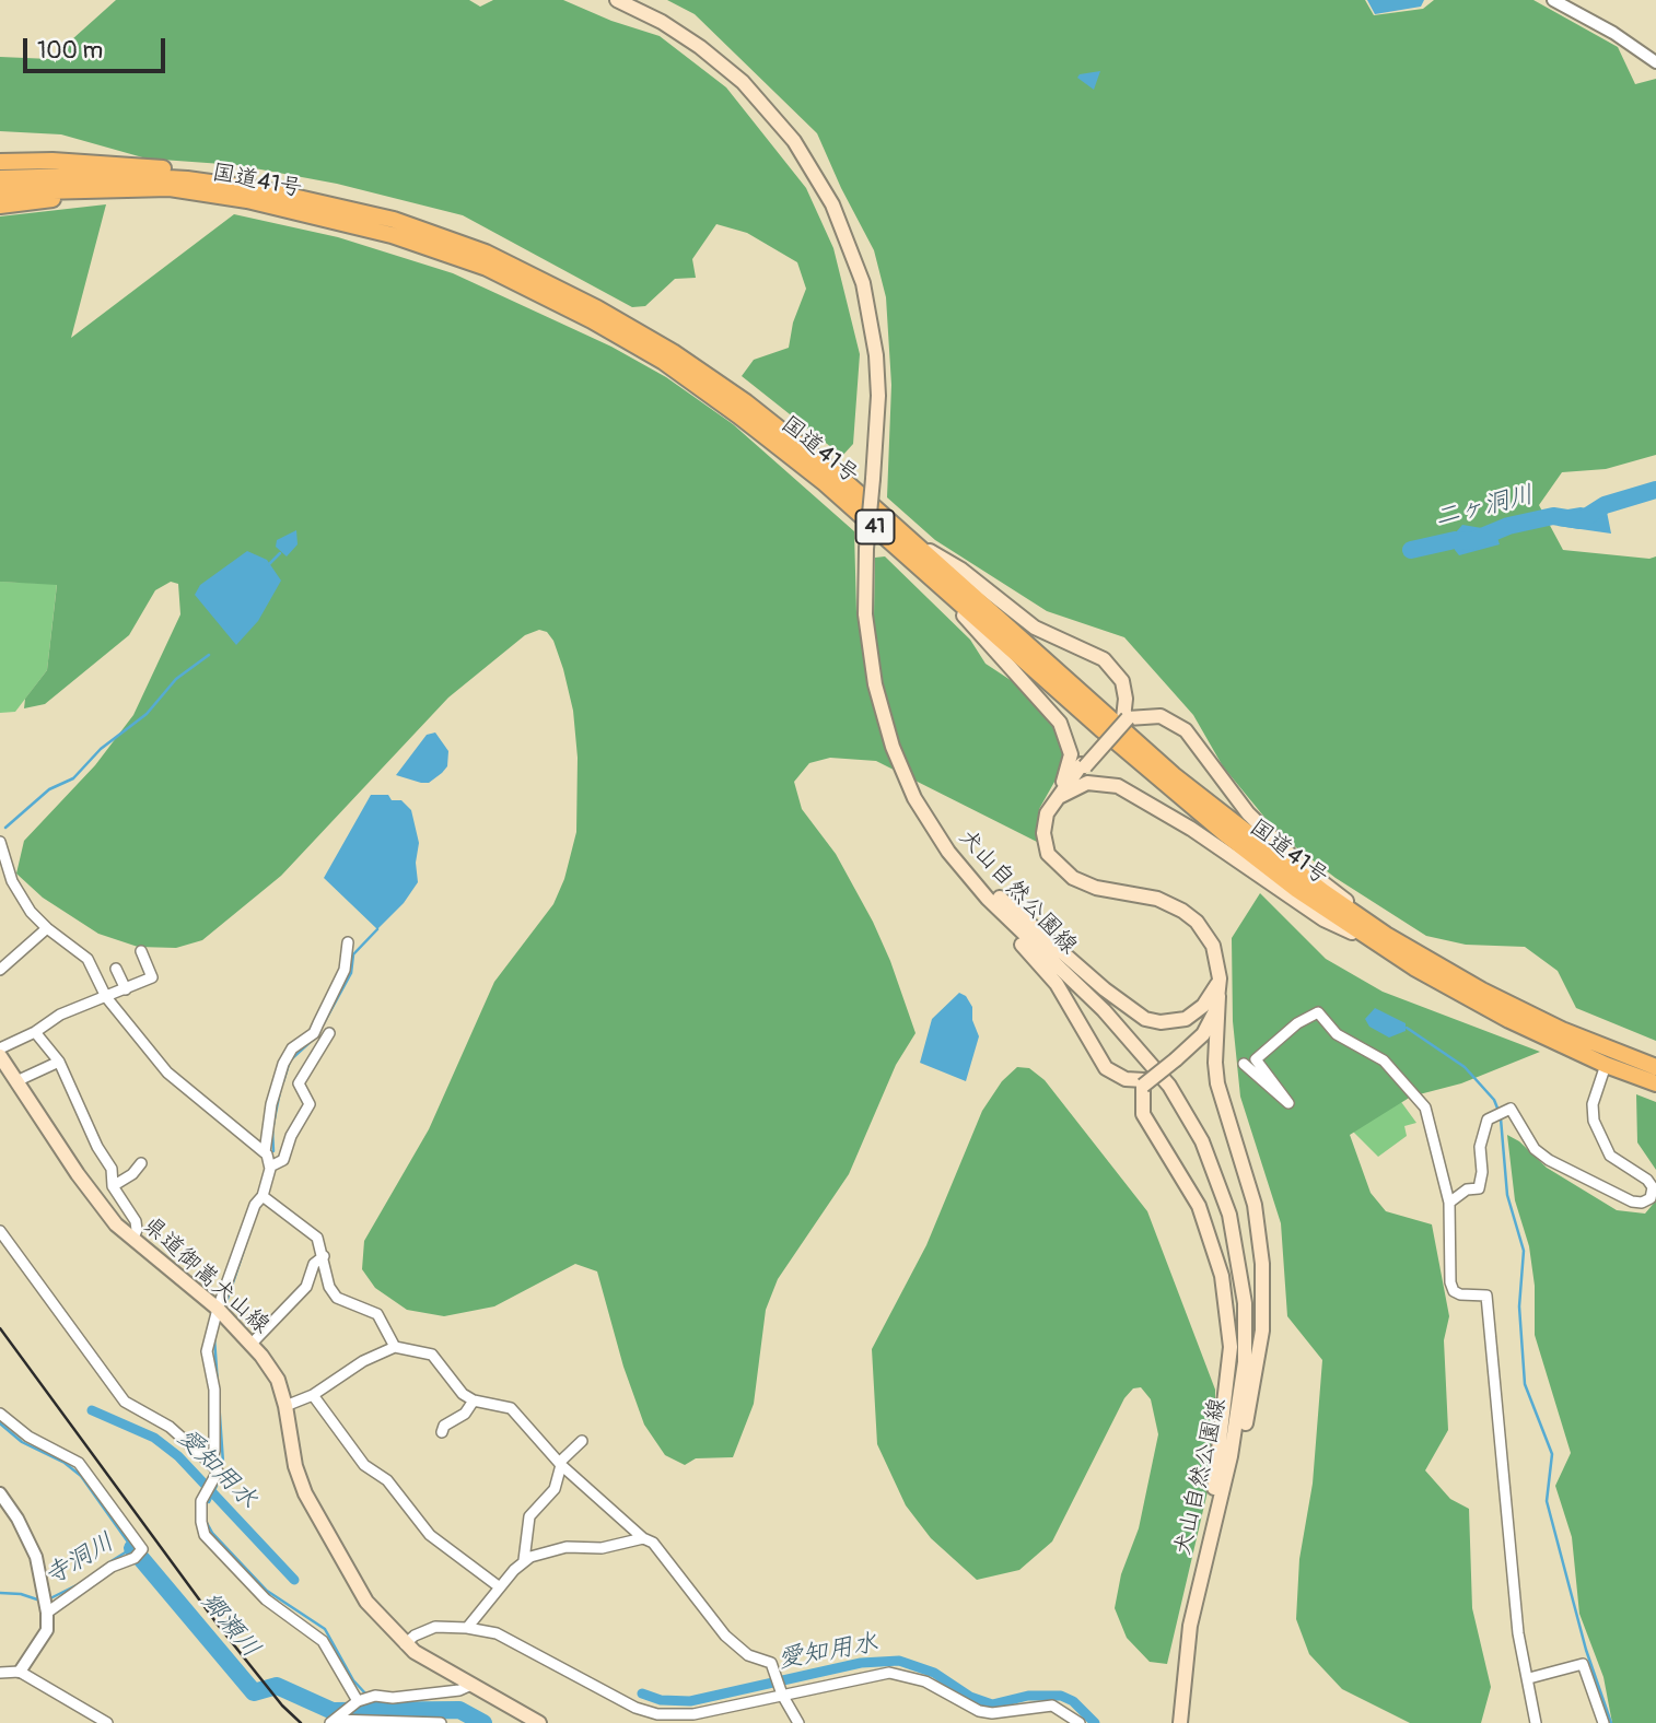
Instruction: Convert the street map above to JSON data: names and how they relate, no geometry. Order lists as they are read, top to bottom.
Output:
{
  "streets": {
    "highway": ["国道41号", "41"],
    "main road": ["犬山自然公園線", "県道御嵩犬山線"]
  },
  "water": [
    "二ヶ洞川",
    "愛知用水",
    "寺洞川",
    "郷瀬川"
  ],
  "scale_bar": "100 m"
}
